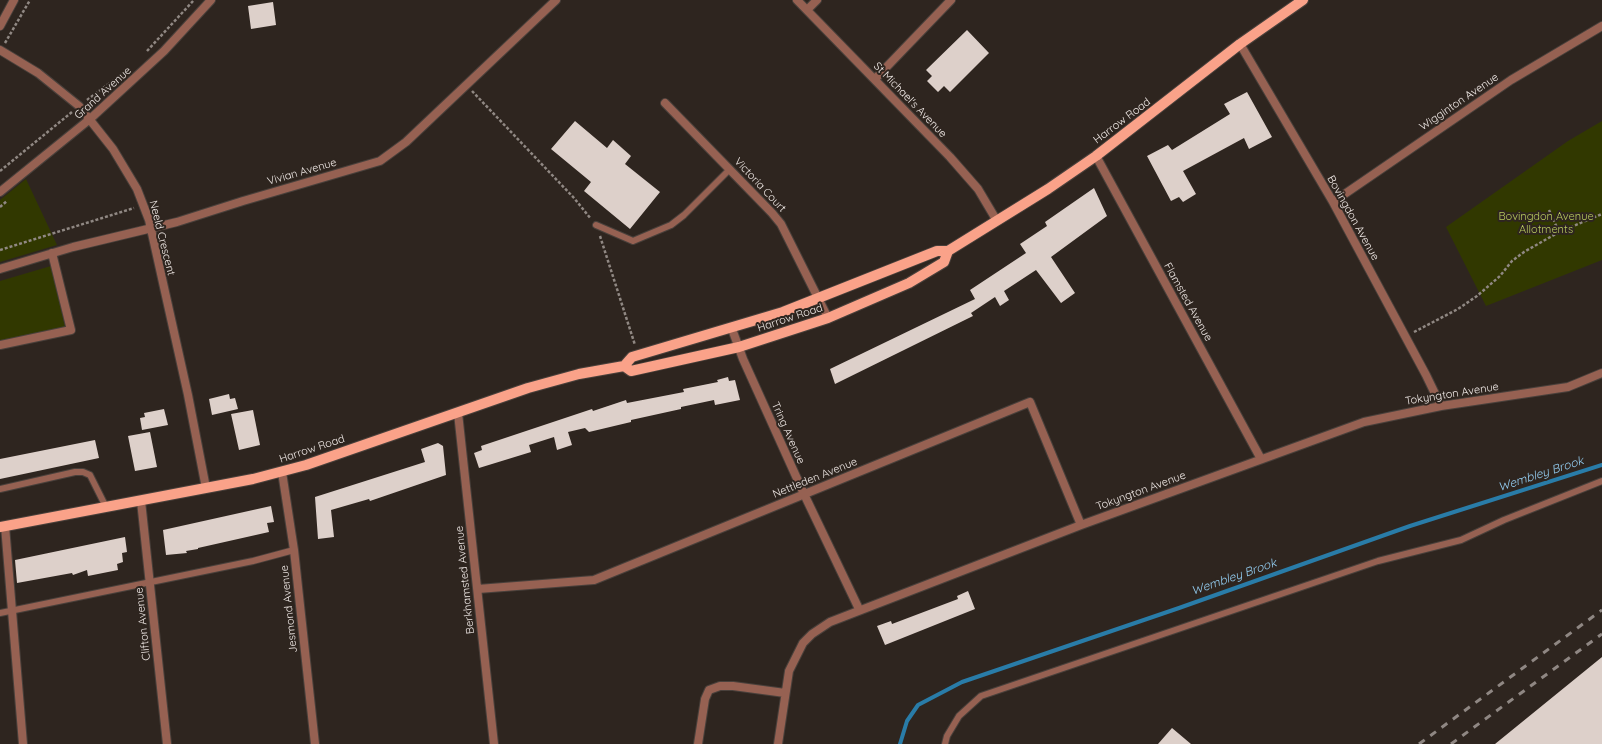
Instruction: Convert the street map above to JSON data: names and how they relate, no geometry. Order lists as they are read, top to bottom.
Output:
{
  "streets": {
    "main road": ["Harrow Road"],
    "street": [
      "Grand Avenue",
      "St Michael's Avenue",
      "Wigginton Avenue",
      "Vivian Avenue",
      "Victoria Court",
      "Bovingdon Avenue",
      "Neeld Crescent",
      "Flamsted Avenue",
      "Tokyngton Avenue",
      "Tring Avenue",
      "Nettleden Avenue",
      "Berkhamsted Avenue",
      "Jesmond Avenue",
      "Clifton Avenue"
    ]
  },
  "crossings": [
    ["Grand Avenue", "Neeld Crescent"],
    ["St Michael's Avenue", "Harrow Road"],
    ["Wigginton Avenue", "Bovingdon Avenue"],
    ["Harrow Road", "Victoria Court"],
    ["Harrow Road", "Bovingdon Avenue"],
    ["Harrow Road", "Neeld Crescent"],
    ["Harrow Road", "Flamsted Avenue"],
    ["Harrow Road", "Tring Avenue"],
    ["Harrow Road", "Berkhamsted Avenue"],
    ["Harrow Road", "Jesmond Avenue"],
    ["Harrow Road", "Clifton Avenue"],
    ["Vivian Avenue", "Neeld Crescent"],
    ["Bovingdon Avenue", "Tokyngton Avenue"],
    ["Flamsted Avenue", "Tokyngton Avenue"],
    ["Tokyngton Avenue", "Tring Avenue"],
    ["Tokyngton Avenue", "Nettleden Avenue"],
    ["Tring Avenue", "Nettleden Avenue"],
    ["Nettleden Avenue", "Berkhamsted Avenue"]
  ],
  "water": ["Wembley Brook"],
  "parks": ["Bovingdon Avenue Allotments"]
}
